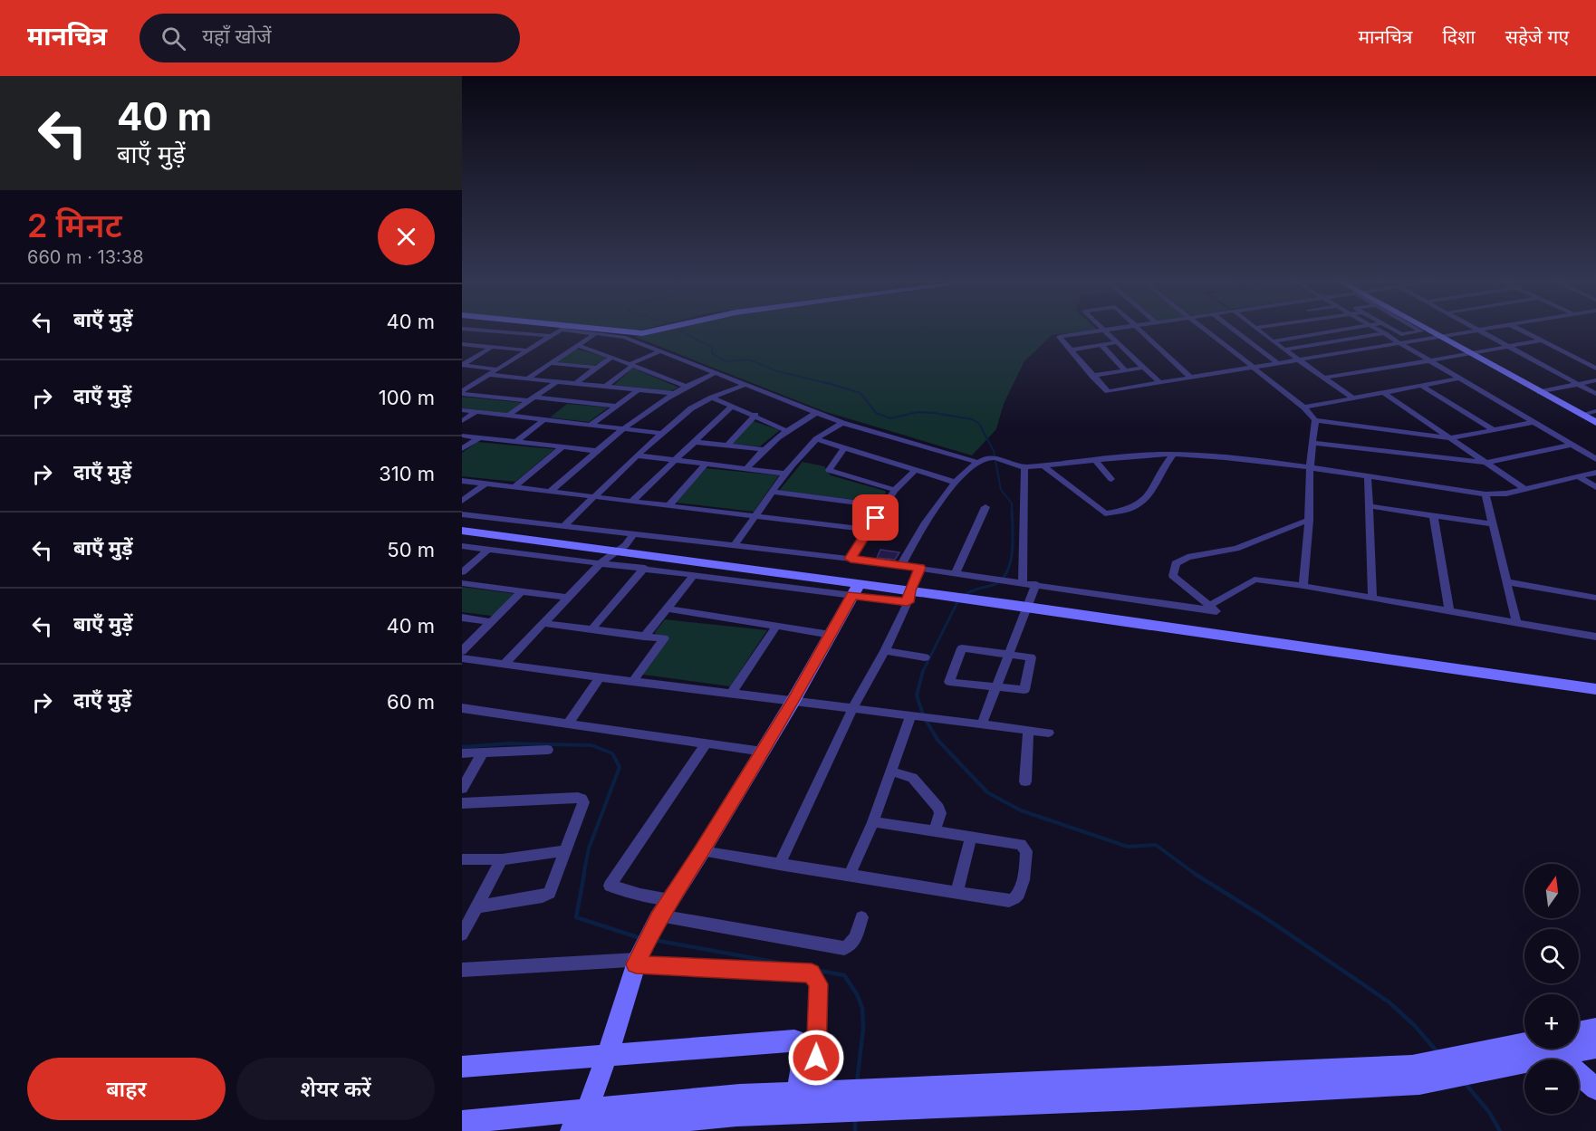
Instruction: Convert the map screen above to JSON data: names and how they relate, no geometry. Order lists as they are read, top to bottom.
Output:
{
  "north": "top",
  "page": {
    "header": "मानचित्र",
    "search": "यहाँ खोजें",
    "nav": ["मानचित्र", "दिशा", "सहेजे गए"],
    "turn": ["40 m", "बाएँ मुड़ें"],
    "heading": ["2 मिनट", "660 m · 13:38"],
    "list": [
      {
        "name": "बाएँ मुड़ें",
        "value": "40 m"
      },
      {
        "name": "दाएँ मुड़ें",
        "value": "100 m"
      },
      {
        "name": "दाएँ मुड़ें",
        "value": "310 m"
      },
      {
        "name": "बाएँ मुड़ें",
        "value": "50 m"
      },
      {
        "name": "बाएँ मुड़ें",
        "value": "40 m"
      },
      {
        "name": "दाएँ मुड़ें",
        "value": "60 m"
      }
    ],
    "map_buttons": ["+", "−"],
    "buttons": ["बाहर", "शेयर करें"]
  }
}
